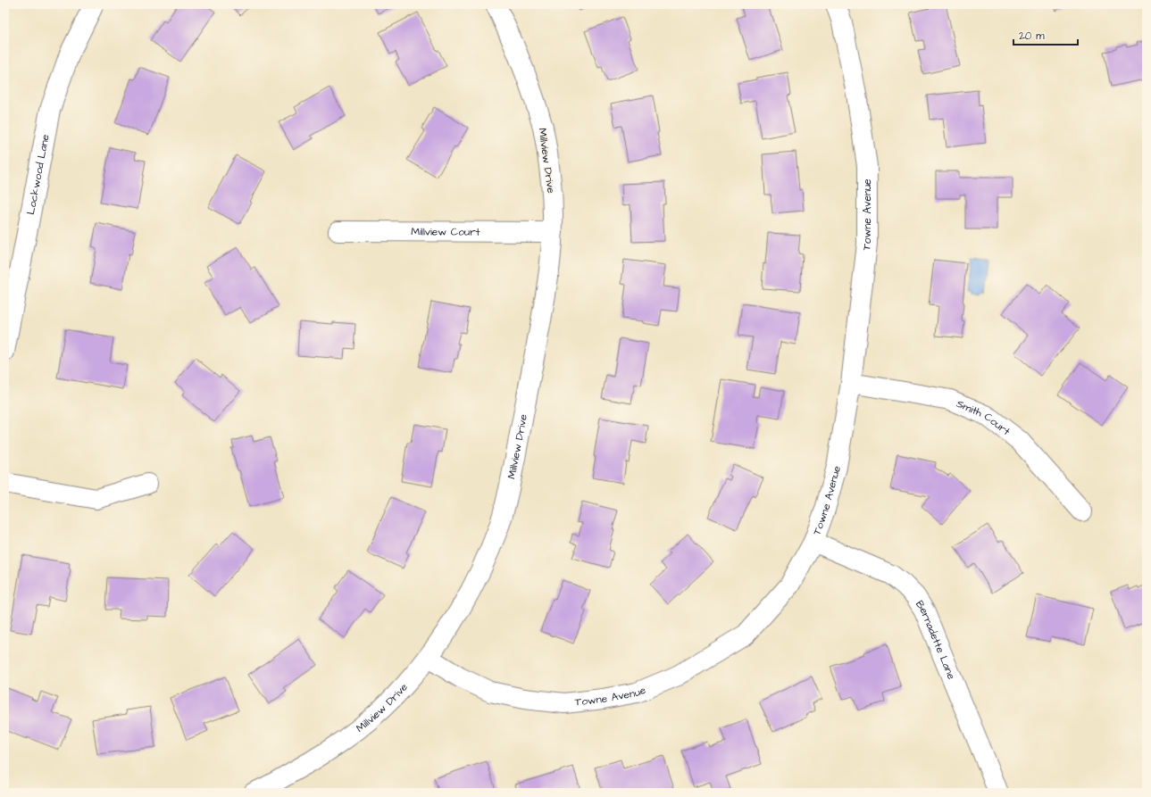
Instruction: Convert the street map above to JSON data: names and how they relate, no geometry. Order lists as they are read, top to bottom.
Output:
{
  "streets": {
    "street": [
      "Millview Drive",
      "Lockwood Lane",
      "Towne Avenue",
      "Millview Court",
      "Smith Court",
      "Bernadette Lane"
    ]
  },
  "crossings": [
    ["Millview Drive", "Towne Avenue"],
    ["Millview Drive", "Millview Court"],
    ["Towne Avenue", "Smith Court"],
    ["Towne Avenue", "Bernadette Lane"]
  ],
  "scale_bar": "20 m"
}
